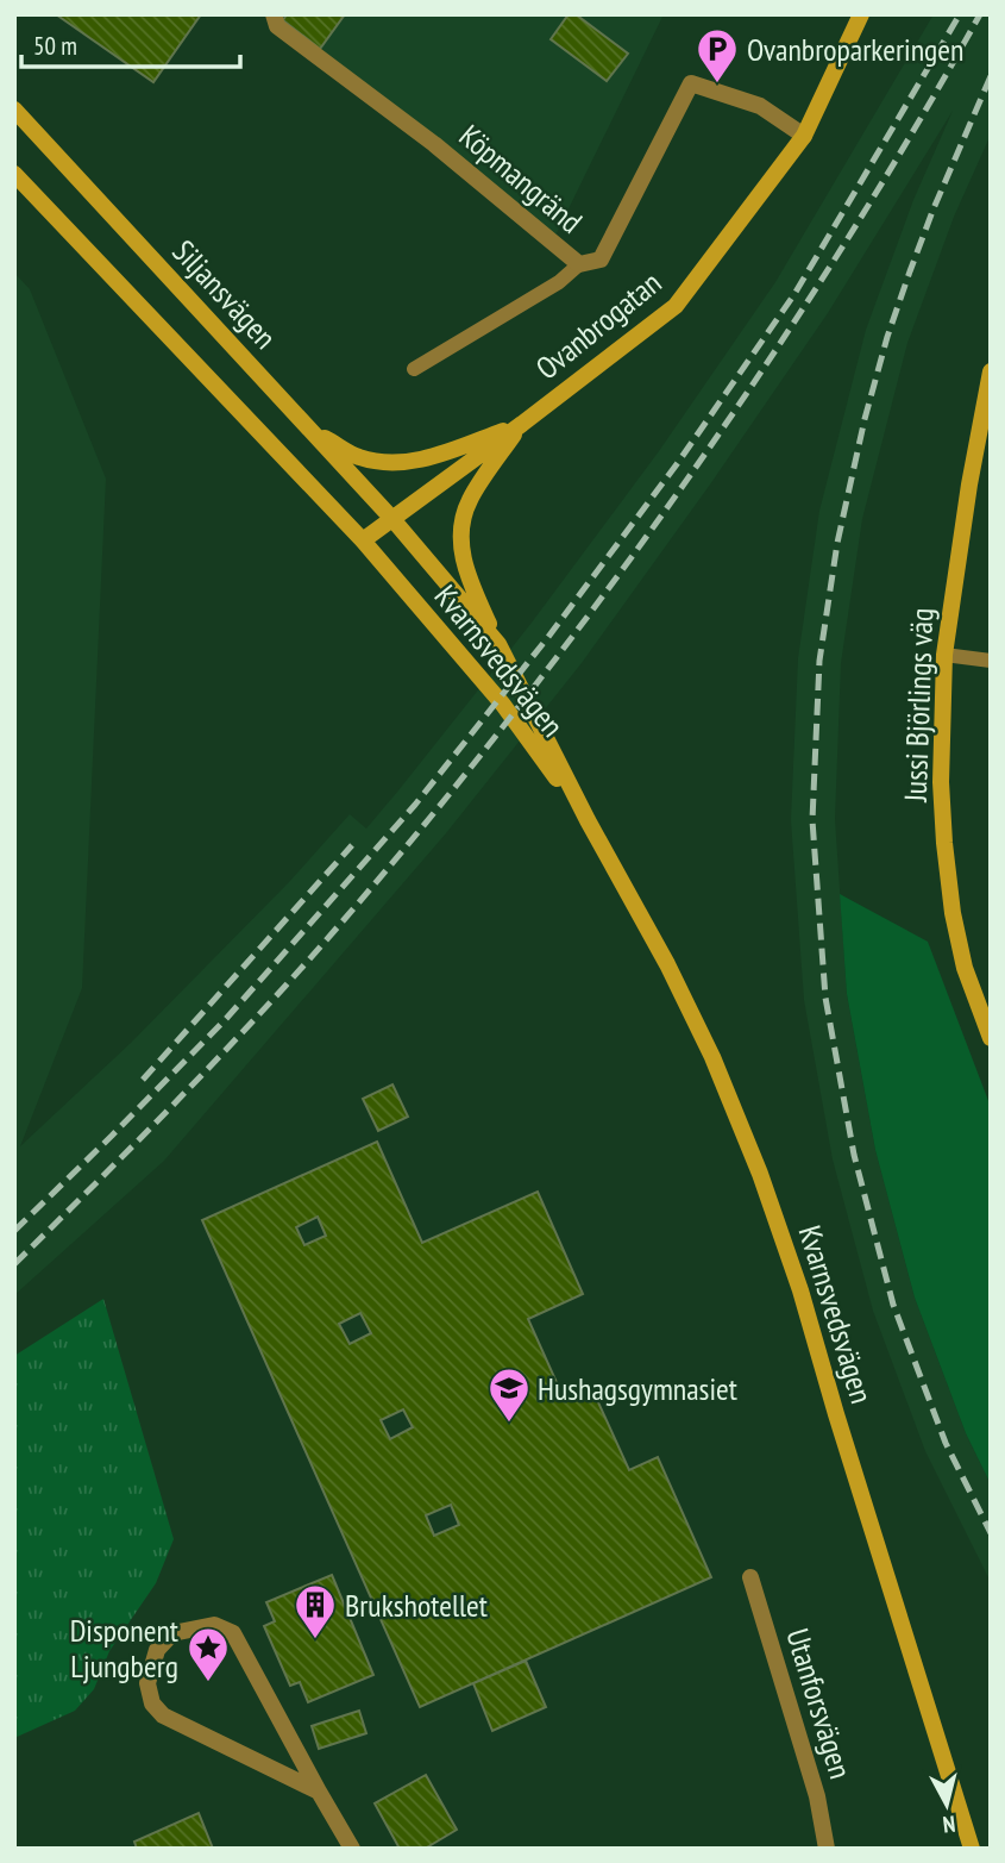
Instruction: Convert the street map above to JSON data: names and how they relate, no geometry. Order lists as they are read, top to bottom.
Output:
{
  "streets": {
    "street": [
      "Köpmangränd",
      "Siljansvägen",
      "Ovanbrogatan",
      "Kvarnsvedsvägen",
      "Jussi Björlings väg",
      "Utanforsvägen"
    ]
  },
  "crossings": [
    ["Köpmangränd", "Ovanbrogatan"],
    ["Siljansvägen", "Ovanbrogatan"],
    ["Siljansvägen", "Kvarnsvedsvägen"],
    ["Ovanbrogatan", "Kvarnsvedsvägen"]
  ],
  "places": {
    "parking": ["Ovanbroparkeringen"],
    "school or university": ["Hushagsgymnasiet"],
    "building": ["Brukshotellet"],
    "place": ["Disponent Ljungberg"]
  },
  "scale_bar": "50 m",
  "north": "bottom"
}
